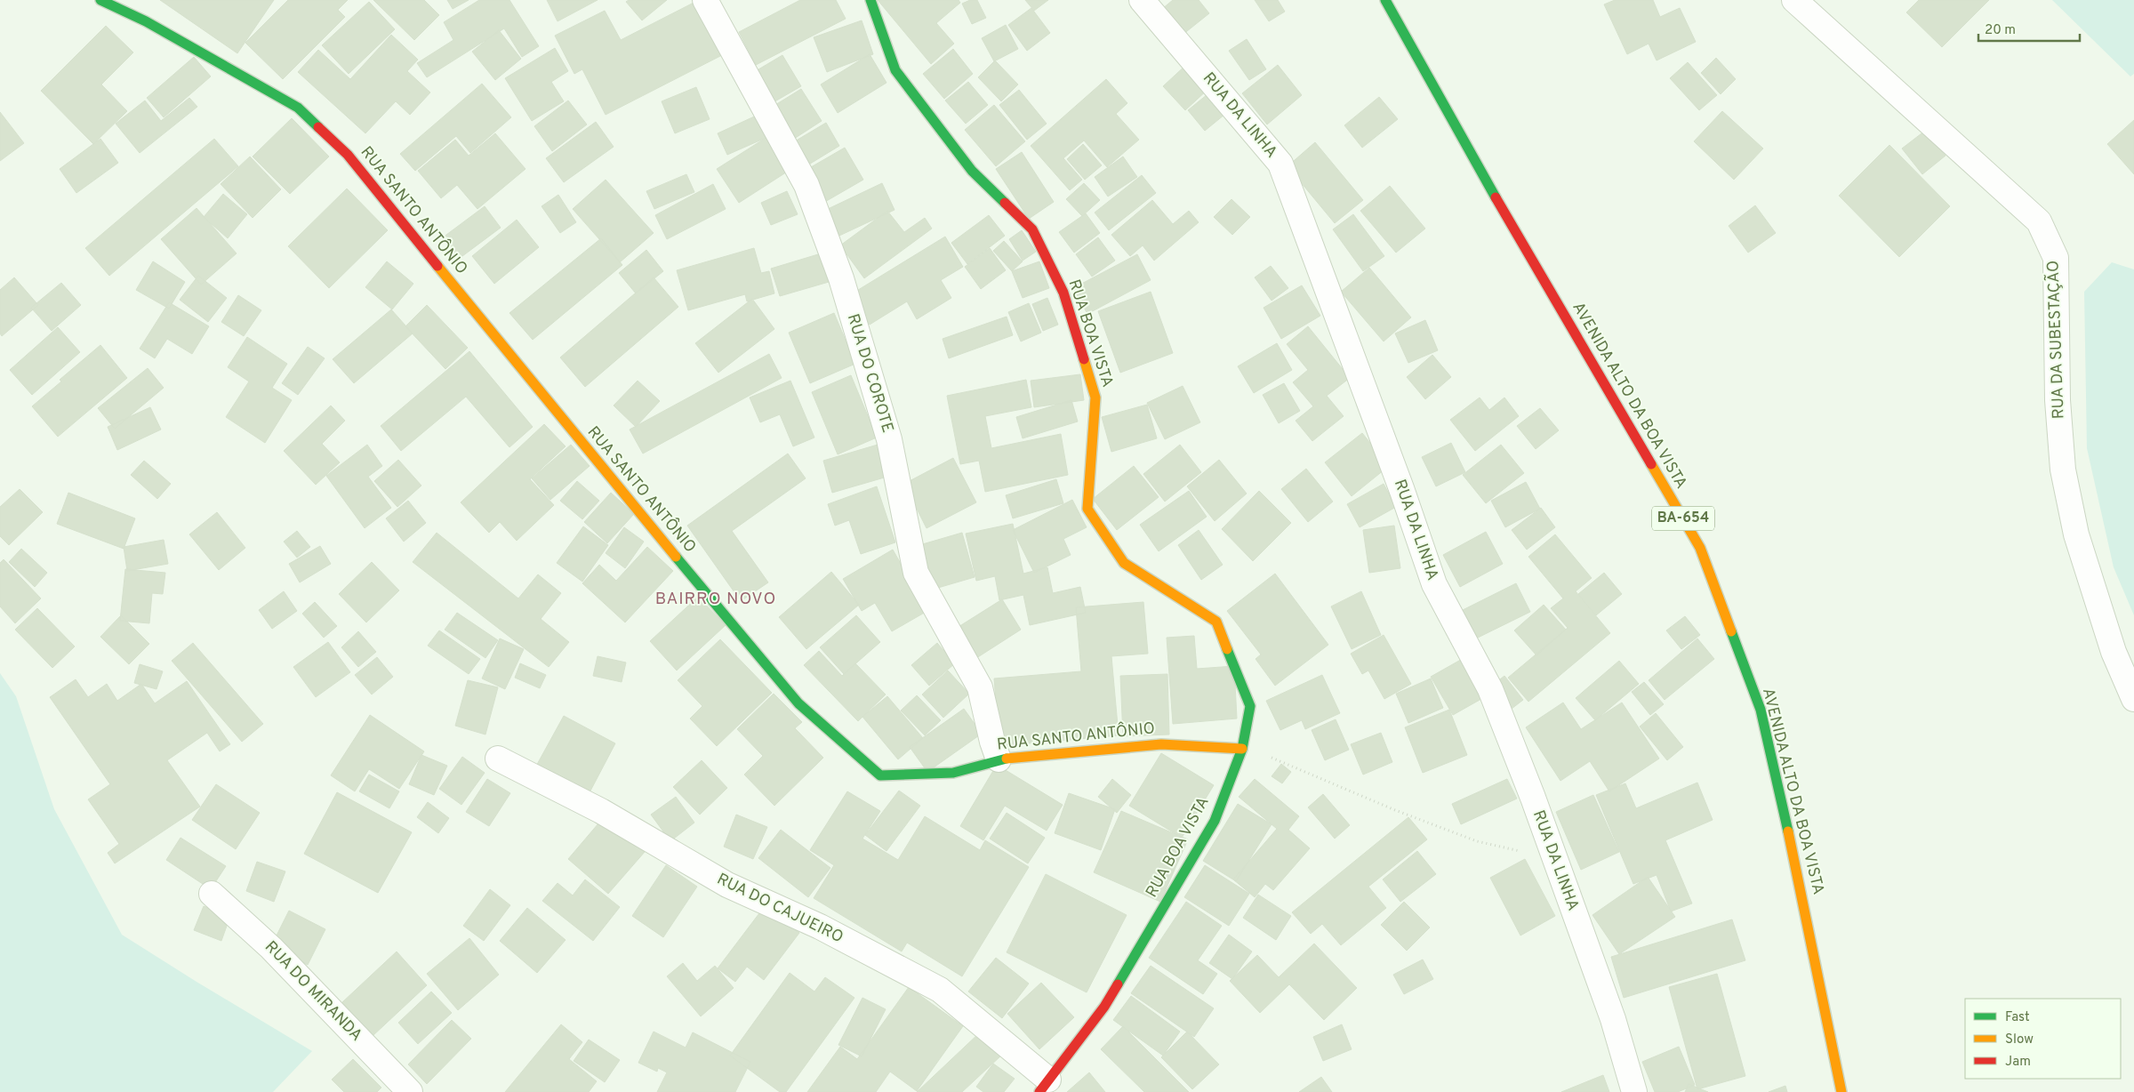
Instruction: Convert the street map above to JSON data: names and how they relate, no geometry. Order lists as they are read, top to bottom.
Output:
{
  "streets": {
    "street": [
      "RUA DA LINHA",
      "RUA SANTO ANTÔNIO",
      "RUA BOA VISTA",
      "RUA DA SUBESTAÇÃO",
      "RUA DO COROTE",
      "AVENIDA ALTO DA BOA VISTA",
      "BA-654",
      "RUA DO CAJUEIRO",
      "RUA DO MIRANDA"
    ]
  },
  "crossings": [
    ["RUA SANTO ANTÔNIO", "RUA BOA VISTA"],
    ["RUA SANTO ANTÔNIO", "RUA DO COROTE"],
    ["RUA BOA VISTA", "RUA DO CAJUEIRO"]
  ],
  "districts": ["BAIRRO NOVO"],
  "legend": ["Fast", "Slow", "Jam"],
  "scale_bar": "20 m"
}
